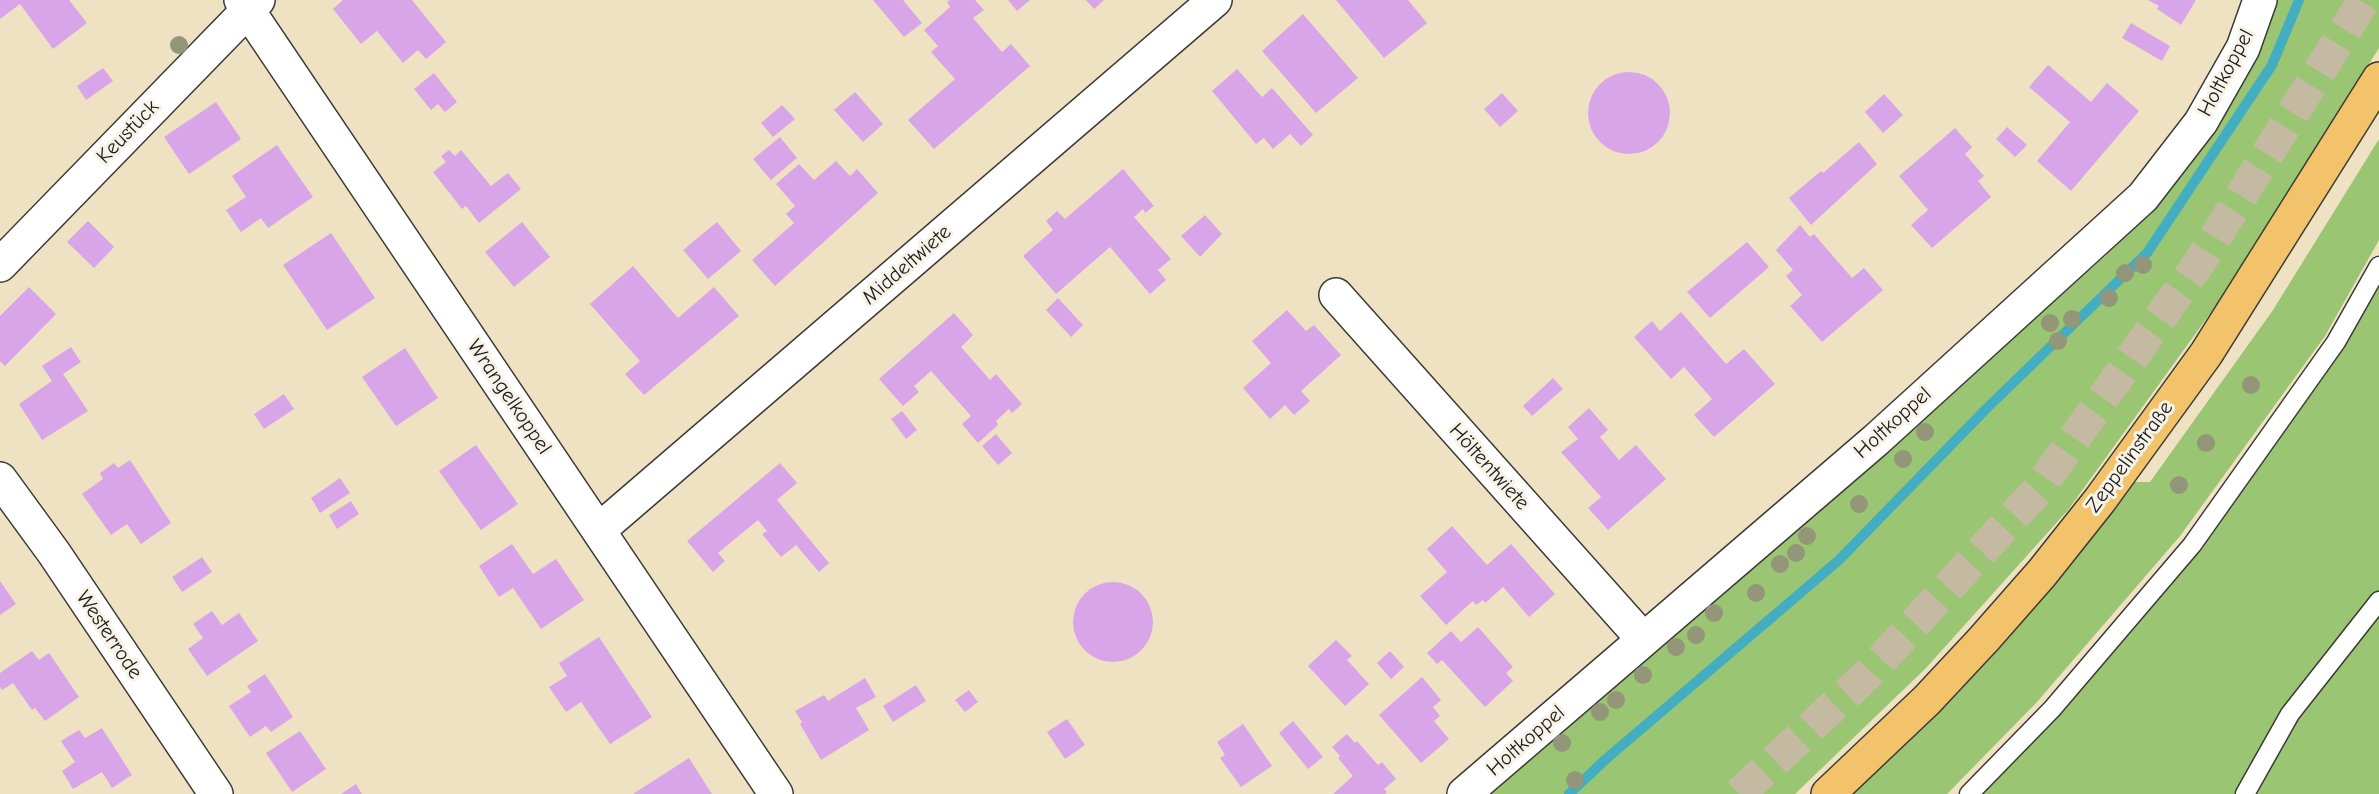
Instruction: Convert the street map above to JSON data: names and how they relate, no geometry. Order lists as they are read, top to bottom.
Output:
{
  "streets": {
    "highway": ["Zeppelinstraße"],
    "street": [
      "Holtkoppel",
      "Keustück",
      "Middeltwiete",
      "Wrangelkoppel",
      "Höltentwiete",
      "Westerrode"
    ]
  },
  "crossings": [
    ["Holtkoppel", "Höltentwiete"],
    ["Keustück", "Wrangelkoppel"],
    ["Middeltwiete", "Wrangelkoppel"]
  ]
}
